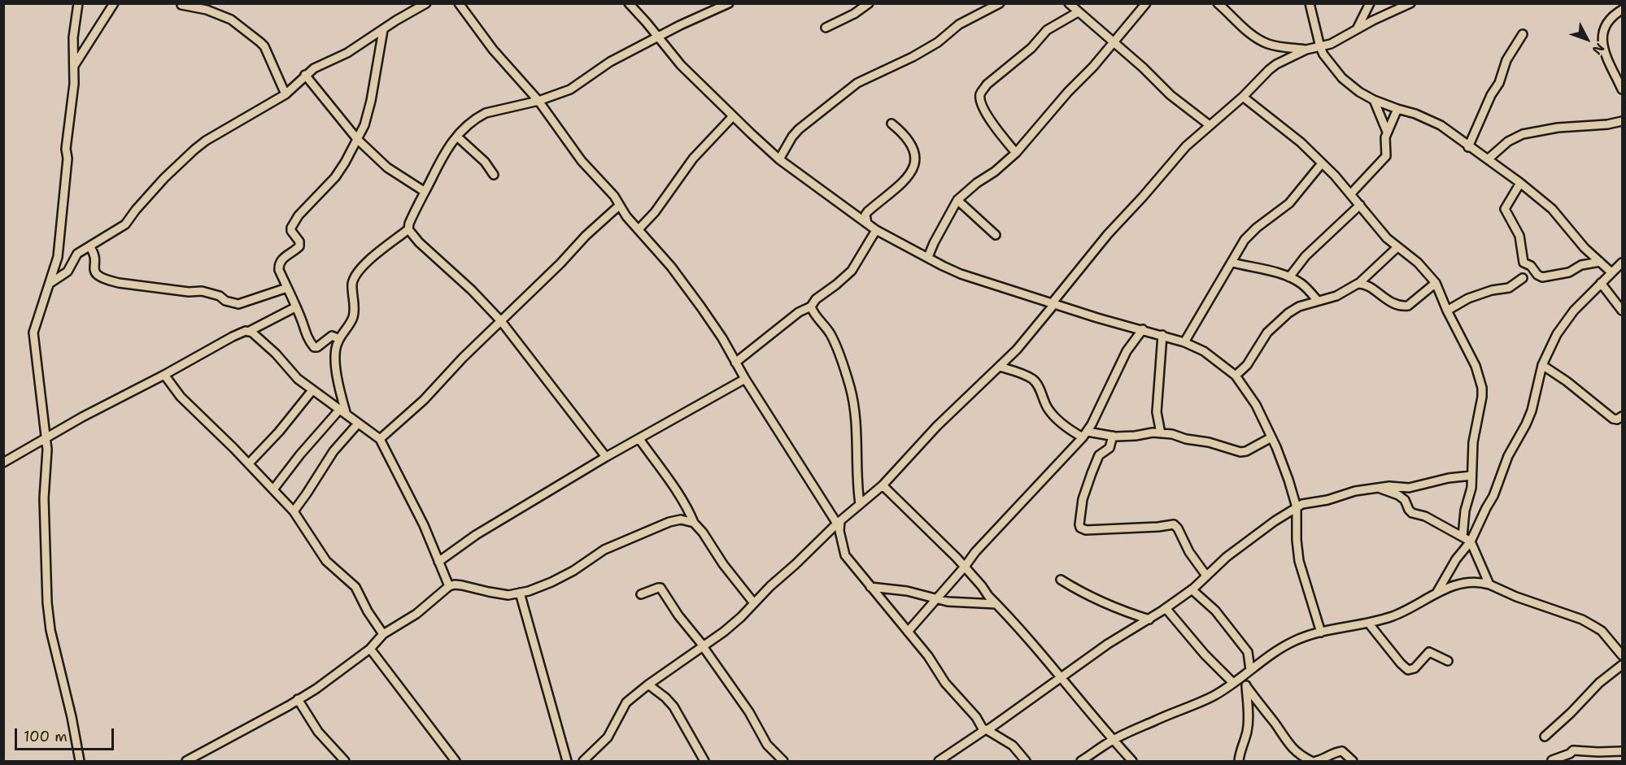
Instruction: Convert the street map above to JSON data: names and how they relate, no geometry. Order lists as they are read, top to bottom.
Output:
{
  "scale_bar": "100 m",
  "north": "bottom right"
}
